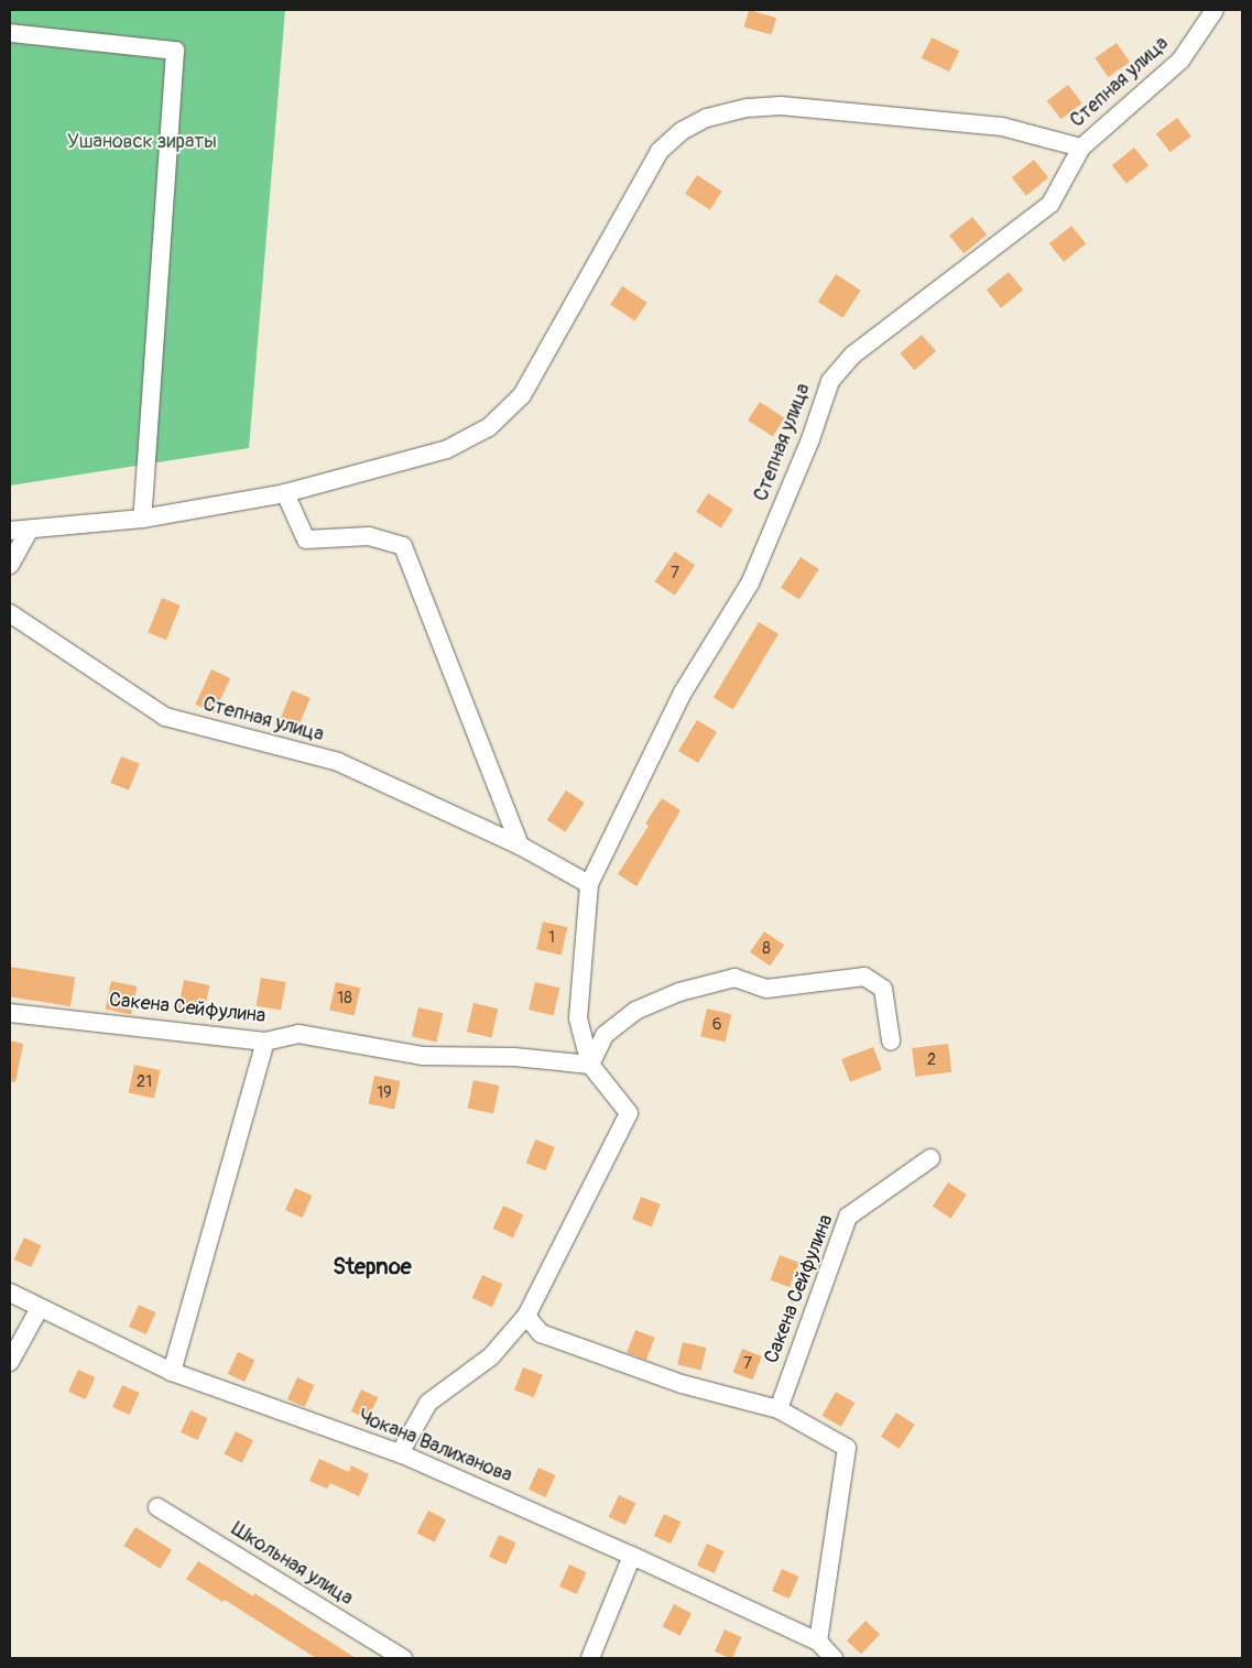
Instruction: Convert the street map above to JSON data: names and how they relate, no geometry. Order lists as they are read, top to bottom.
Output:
{
  "streets": {
    "street": [
      "Степная улица",
      "Сакена Сейфулина",
      "Чокана Валиханова",
      "Школьная улица"
    ]
  },
  "crossings": [
    ["Степная улица", "Сакена Сейфулина"]
  ],
  "districts": ["Stepnoe"],
  "parks": ["Ушановск зираты"],
  "house_numbers": [
    "7",
    "1",
    "8",
    "18",
    "6",
    "2",
    "21",
    "19",
    "7"
  ]
}
